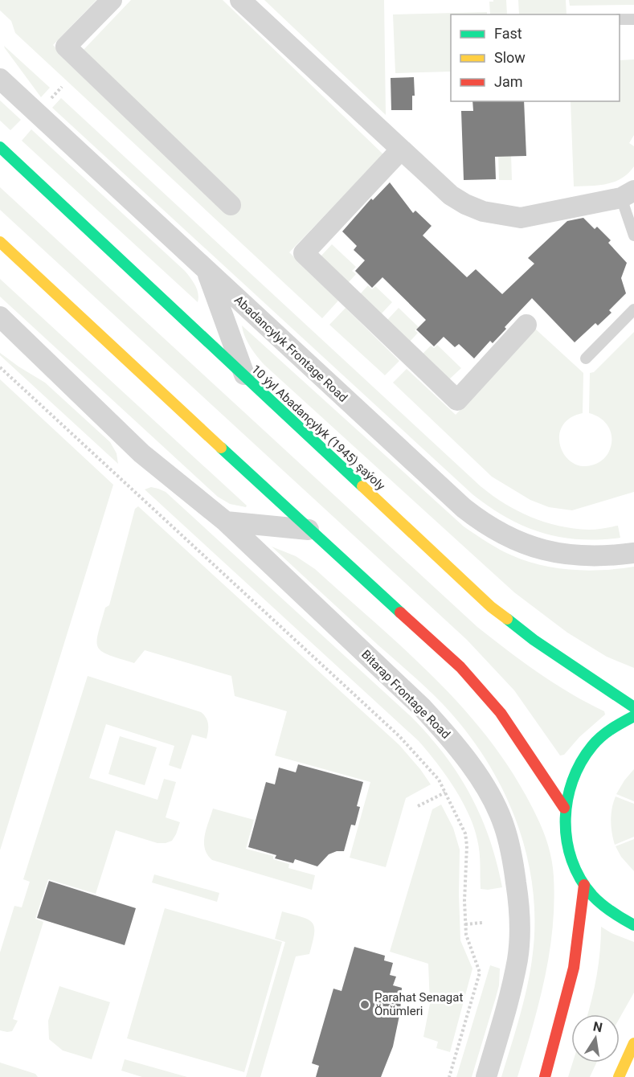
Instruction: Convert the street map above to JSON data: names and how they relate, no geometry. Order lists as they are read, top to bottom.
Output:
{
  "streets": {
    "main road": ["10 ýyl Abadançylyk (1945) şaýoly"],
    "street": ["Abadancylyk Frontage Road", "Bitarap Frontage Road"]
  },
  "places": ["Parahat Senagat Önümleri"],
  "legend": ["Fast", "Slow", "Jam"],
  "north": "top"
}
